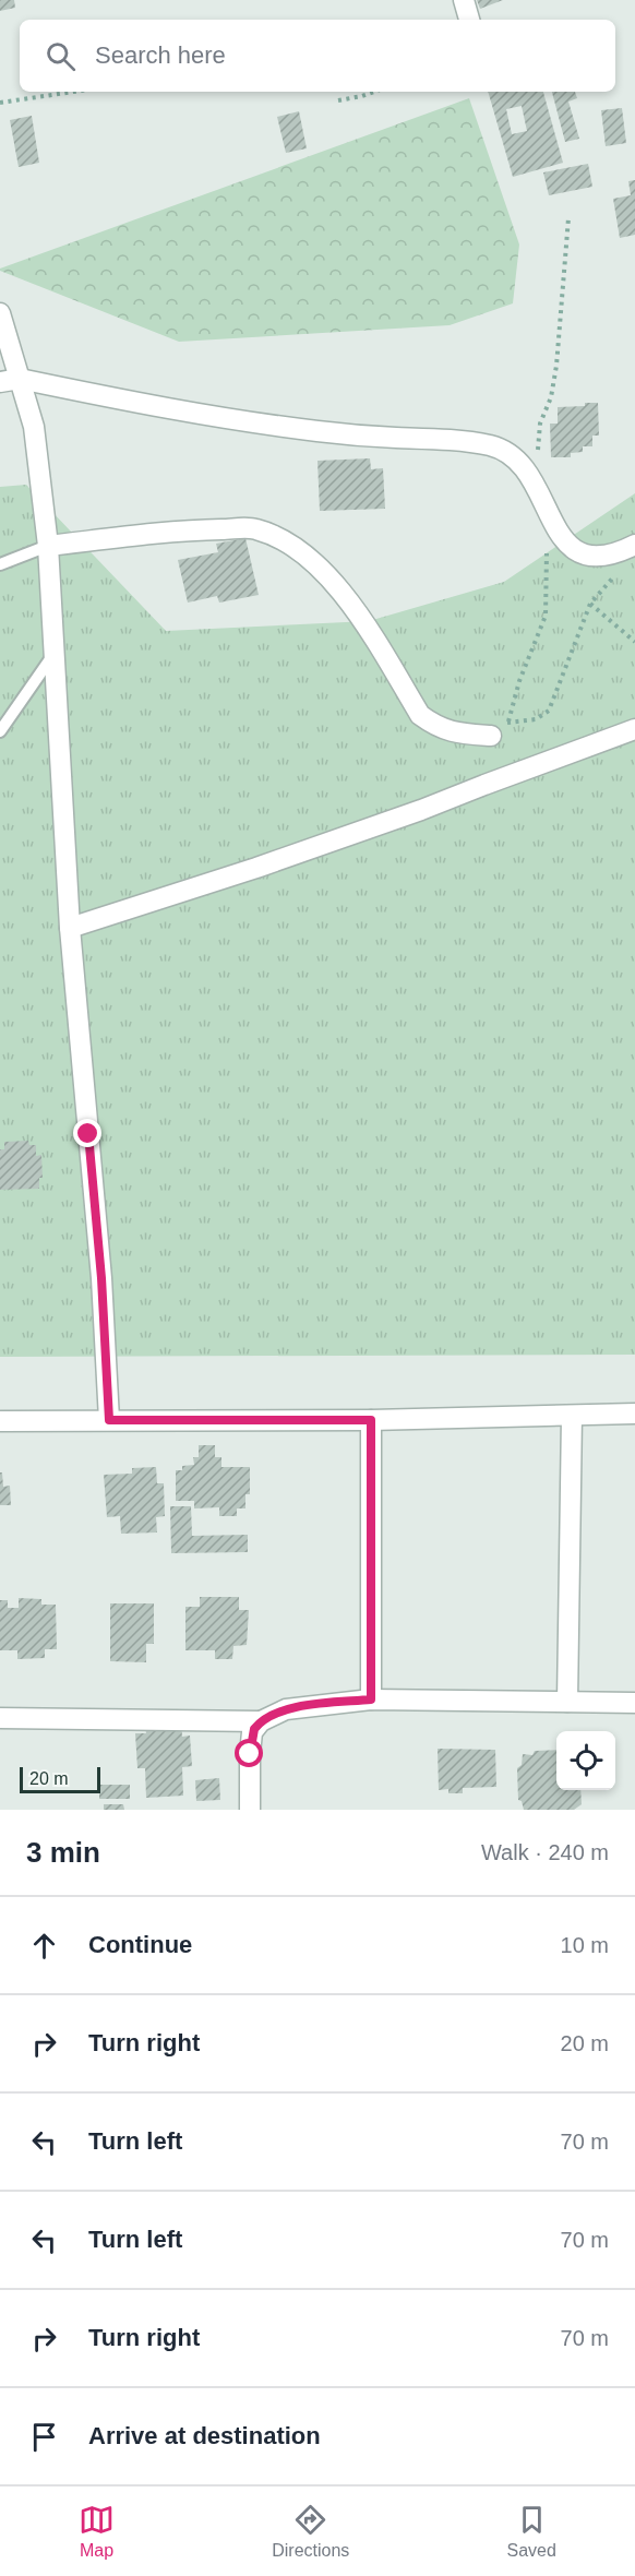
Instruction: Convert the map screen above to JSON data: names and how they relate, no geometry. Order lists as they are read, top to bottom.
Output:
{
  "scale_bar": "20 m",
  "page": {
    "search": "Search here",
    "scale": "20 m",
    "heading": ["3 min", "Walk · 240 m"],
    "list": [
      ["Continue", "10 m"],
      ["Turn right", "20 m"],
      ["Turn left", "70 m"],
      ["Turn left", "70 m"],
      ["Turn right", "70 m"],
      "Arrive at destination"
    ],
    "nav": ["Map", "Directions", "Saved"]
  }
}
